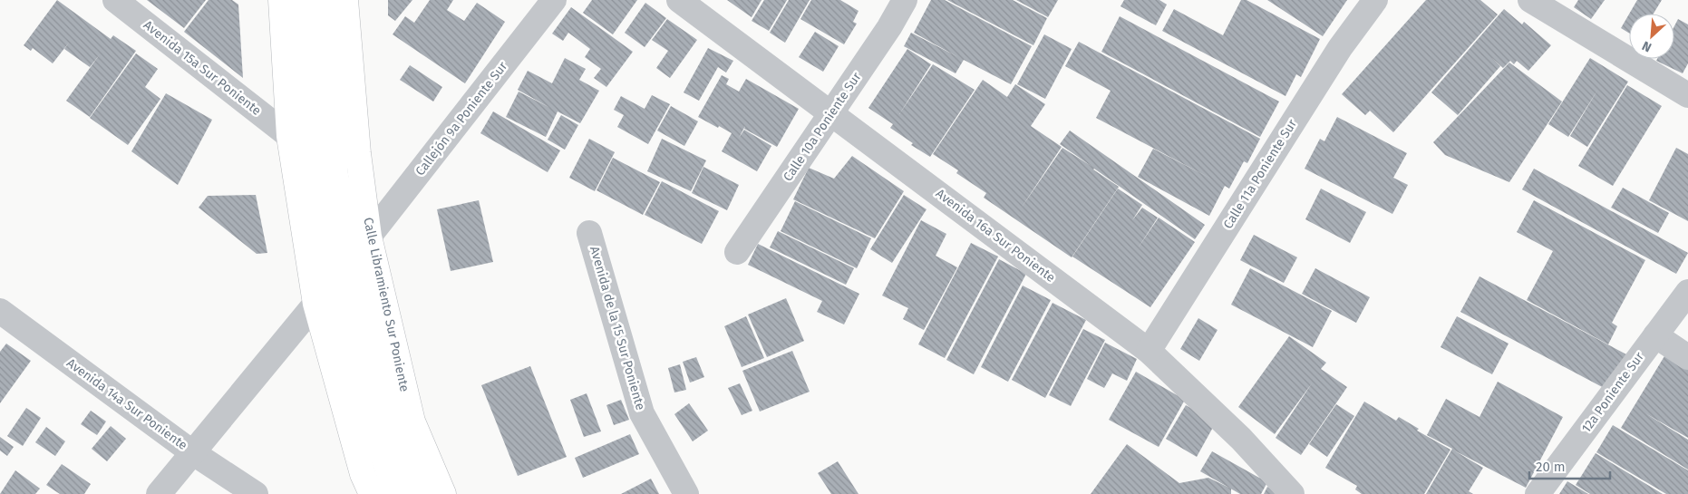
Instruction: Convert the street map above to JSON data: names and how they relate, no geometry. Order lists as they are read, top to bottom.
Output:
{
  "streets": {
    "main road": ["Calle Libramiento Sur Poniente"],
    "street": [
      "Avenida 15a Sur Poniente",
      "Callejón 9a Poniente Sur",
      "Calle 10a Poniente Sur",
      "Calle 11a Poniente Sur",
      "Avenida 16a Sur Poniente",
      "Avenida de la 15 Sur Poniente",
      "12a Poniente Sur",
      "Avenida 14a Sur Poniente"
    ]
  },
  "crossings": [
    ["Callejón 9a Poniente Sur", "Calle Libramiento Sur Poniente"],
    ["Calle 10a Poniente Sur", "Avenida 16a Sur Poniente"],
    ["Calle 11a Poniente Sur", "Avenida 16a Sur Poniente"]
  ],
  "scale_bar": "20 m",
  "north": "bottom left"
}
